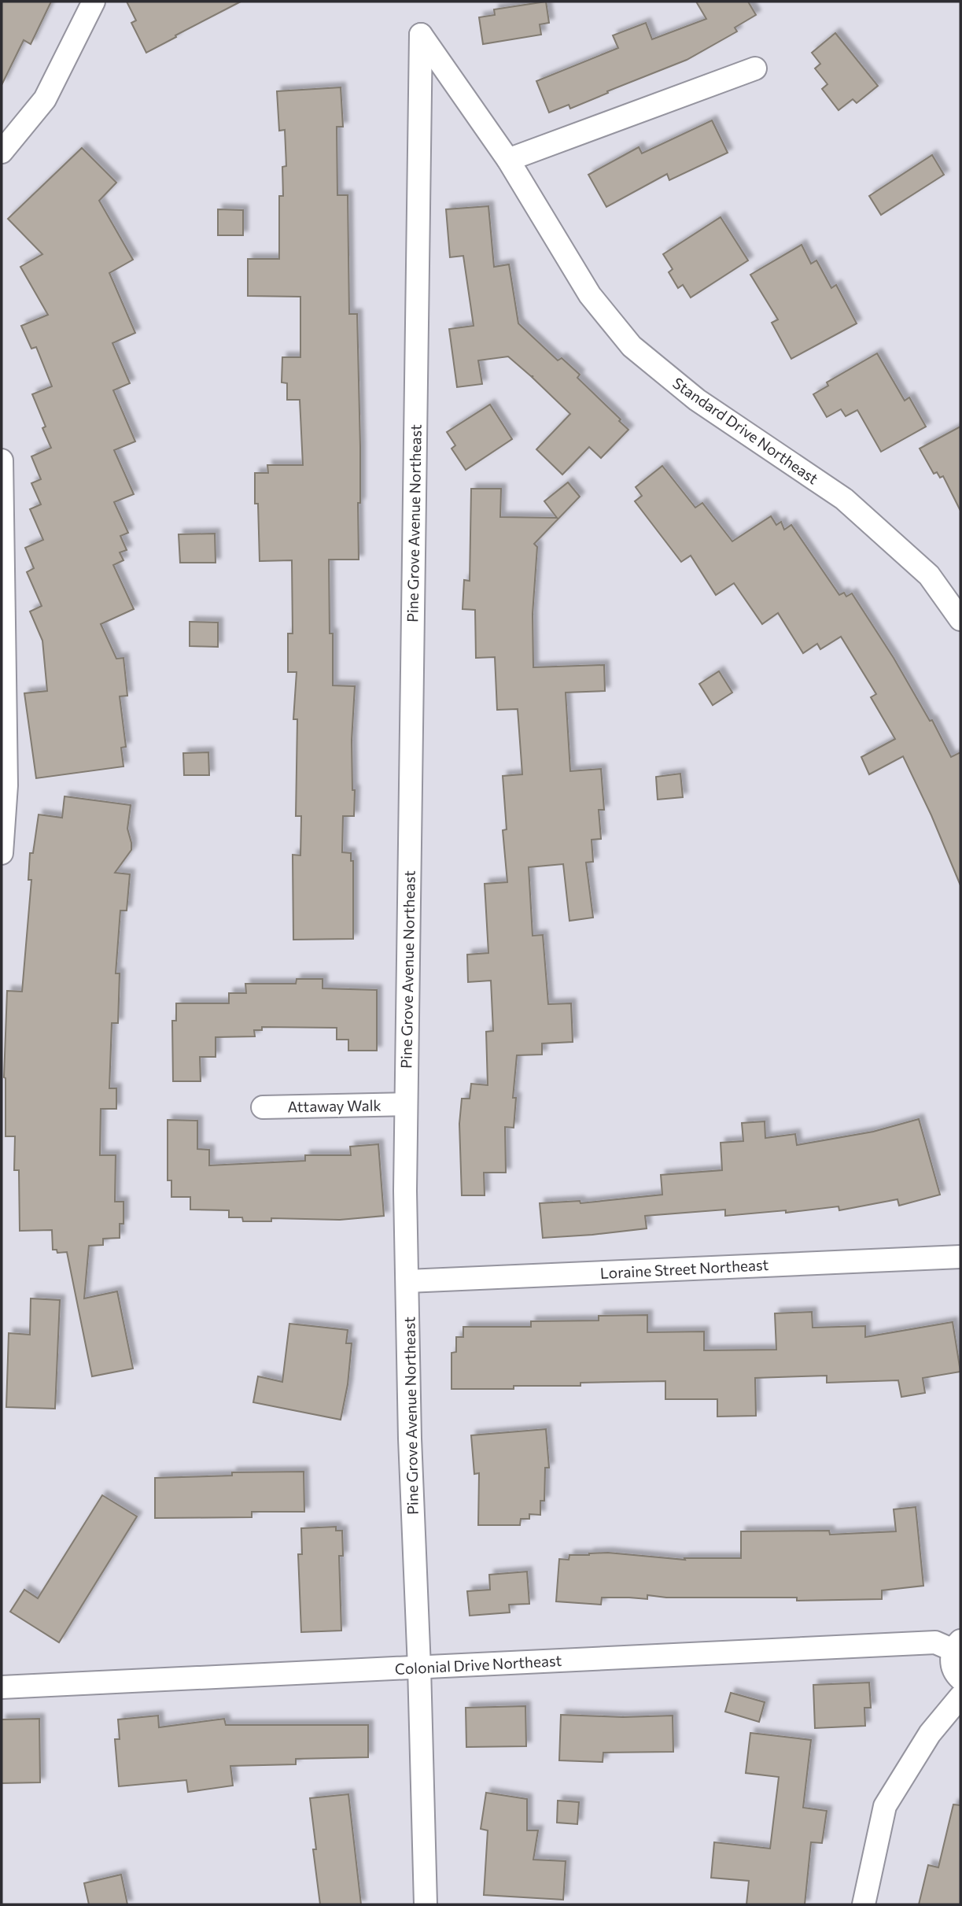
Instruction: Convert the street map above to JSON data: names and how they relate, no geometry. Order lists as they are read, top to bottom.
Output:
{
  "streets": {
    "street": [
      "Standard Drive Northeast",
      "Pine Grove Avenue Northeast",
      "Attaway Walk",
      "Loraine Street Northeast",
      "Colonial Drive Northeast"
    ]
  },
  "crossings": [
    ["Standard Drive Northeast", "Pine Grove Avenue Northeast"],
    ["Pine Grove Avenue Northeast", "Attaway Walk"],
    ["Pine Grove Avenue Northeast", "Loraine Street Northeast"],
    ["Pine Grove Avenue Northeast", "Colonial Drive Northeast"]
  ]
}
